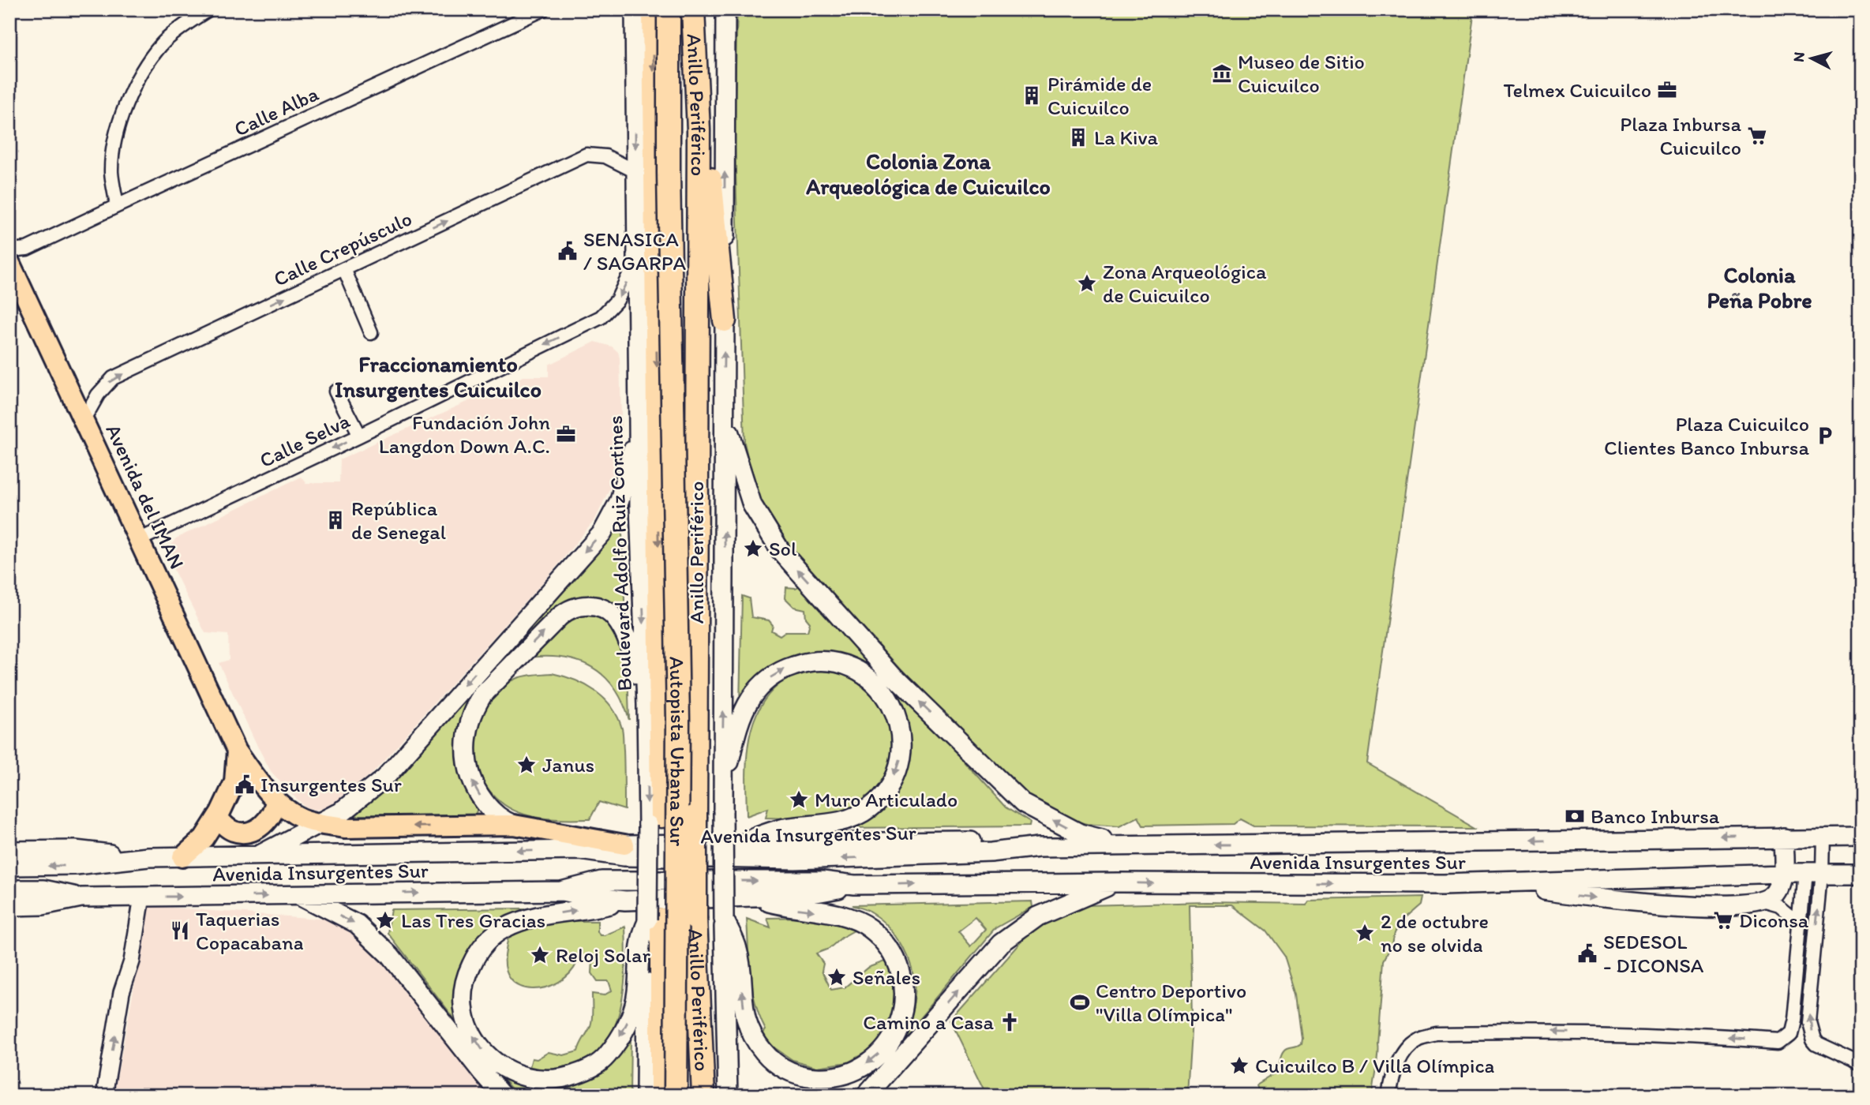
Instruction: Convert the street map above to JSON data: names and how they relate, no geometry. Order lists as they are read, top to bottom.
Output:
{
  "streets": {
    "highway": ["Anillo Periférico", "Autopista Urbana Sur"],
    "main road": ["Avenida del IMAN", "Boulevard Adolfo Ruiz Cortines", "Avenida Insurgentes Sur"],
    "street": ["Calle Alba", "Calle Crepúsculo", "Calle Selva"]
  },
  "crossings": [
    ["Anillo Periférico", "Boulevard Adolfo Ruiz Cortines"],
    ["Calle Alba", "Avenida del IMAN"],
    ["Calle Crepúsculo", "Avenida del IMAN"],
    ["Calle Crepúsculo", "Boulevard Adolfo Ruiz Cortines"],
    ["Calle Selva", "Avenida del IMAN"],
    ["Calle Selva", "Boulevard Adolfo Ruiz Cortines"],
    ["Avenida del IMAN", "Avenida Insurgentes Sur"]
  ],
  "one_way": ["Calle Crepúsculo", "Calle Selva"],
  "districts": ["Colonia Zona Arqueológica de Cuicuilco", "Colonia Peña Pobre", "Fraccionamiento Insurgentes Cuicuilco"],
  "places": {
    "museum": ["Museo de Sitio Cuicuilco"],
    "office": ["Telmex Cuicuilco", "Fundación John Langdon Down A.C."],
    "building": ["Pirámide de Cuicuilco", "La Kiva", "República de Senegal"],
    "supermarket": ["Plaza Inbursa Cuicuilco", "Diconsa"],
    "public building": ["SENASICA / SAGARPA", "Insurgentes Sur", "SEDESOL - DICONSA"],
    "place": [
      "Zona Arqueológica de Cuicuilco",
      "Sol",
      "Janus",
      "Muro Articulado",
      "Las Tres Gracias",
      "2 de octubre no se olvida",
      "Reloj Solar",
      "Señales",
      "Cuicuilco B / Villa Olímpica"
    ],
    "parking": ["Plaza Cuicuilco Clientes Banco Inbursa"],
    "bank": ["Banco Inbursa"],
    "restaurant": ["Taquerias Copacabana"],
    "sports": ["Centro Deportivo \"Villa Olímpica\""],
    "church": ["Camino a Casa"]
  },
  "north": "left"
}
